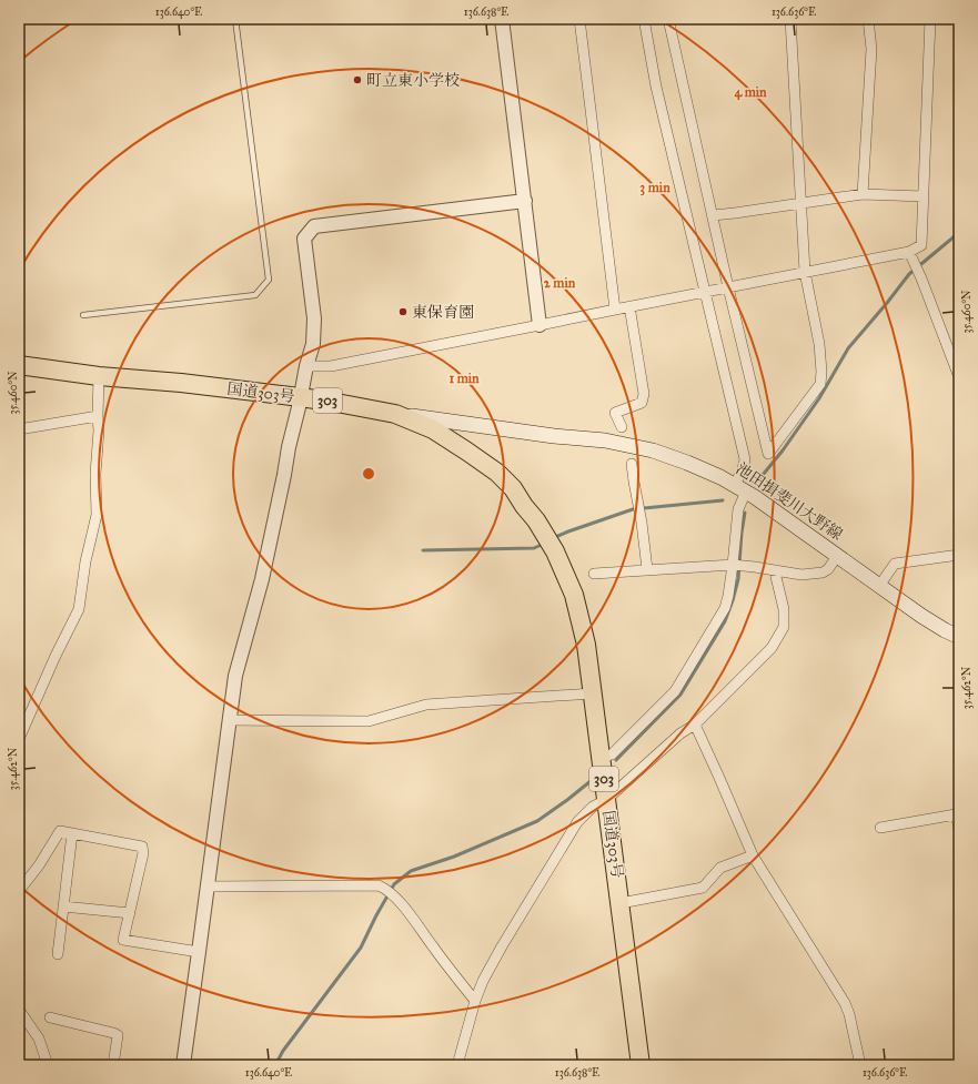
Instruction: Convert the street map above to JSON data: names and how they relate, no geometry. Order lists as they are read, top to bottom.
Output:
{
  "streets": {
    "highway": ["国道303号", "303"],
    "main road": ["池田揖斐川大野線"]
  },
  "crossings": [
    ["国道303号", "池田揖斐川大野線"]
  ],
  "places": ["町立東小学校", "東保育園"],
  "coordinates": [
    "136.640°E",
    "136.638°E",
    "136.636°E",
    "35.460°N",
    "35.462°N"
  ],
  "rings": [
    "4 min",
    "3 min",
    "2 min",
    "1 min"
  ]
}
